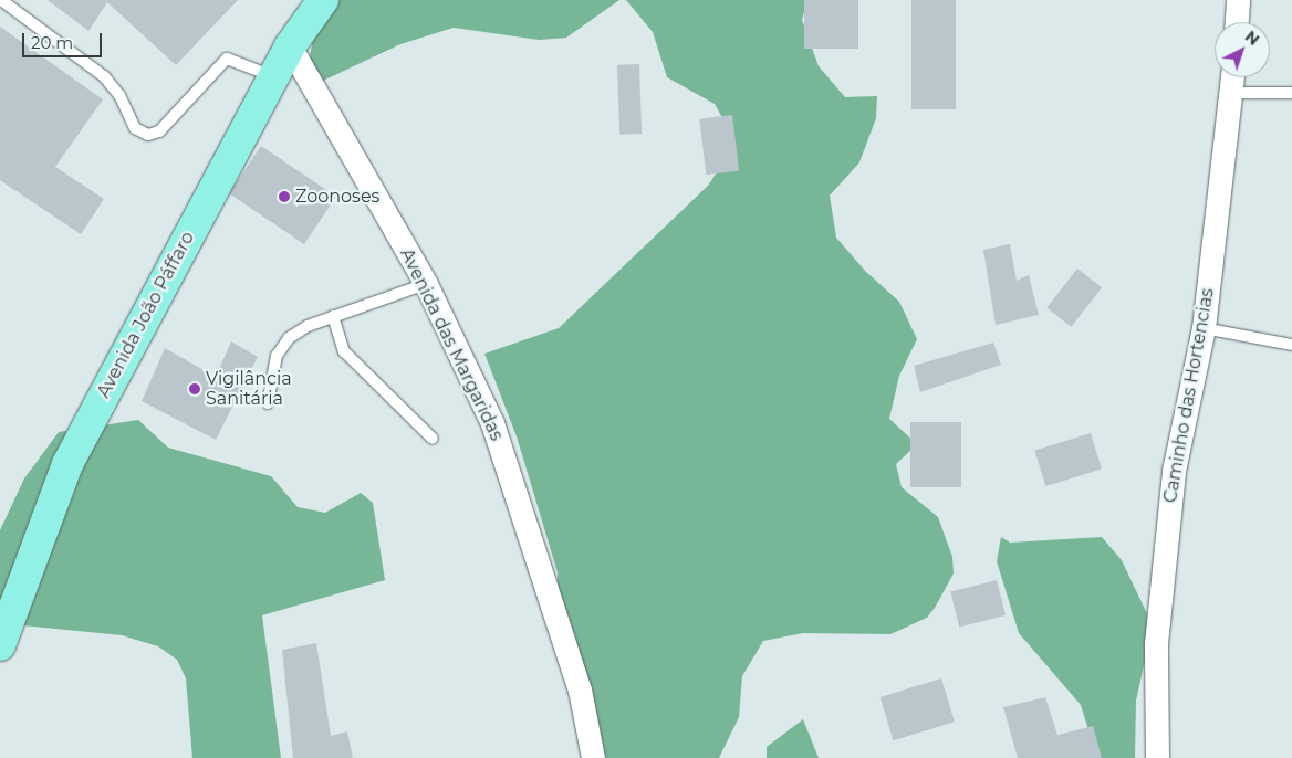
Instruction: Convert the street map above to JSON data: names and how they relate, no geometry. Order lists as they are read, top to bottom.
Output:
{
  "streets": {
    "main road": ["Avenida João Páffaro"],
    "street": ["Avenida das Margaridas", "Caminho das Hortencias"]
  },
  "crossings": [
    ["Avenida João Páffaro", "Avenida das Margaridas"]
  ],
  "places": ["Zoonoses", "Vigilância Sanitária"],
  "scale_bar": "20 m",
  "north": "top right"
}
